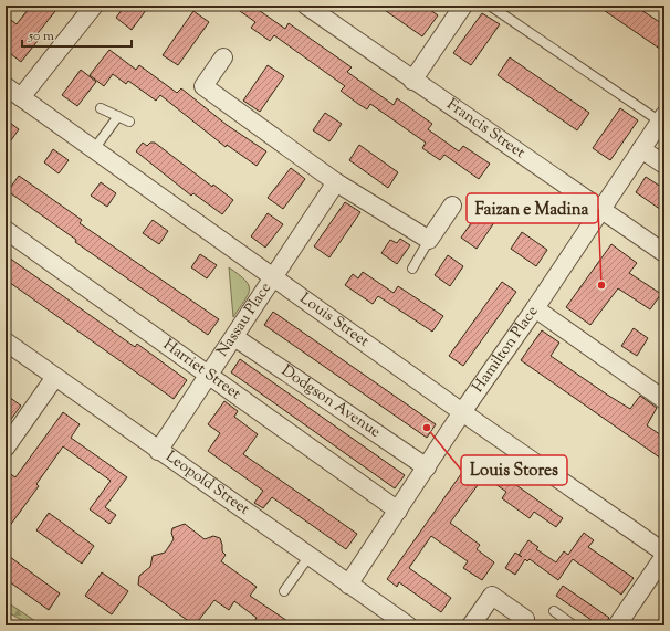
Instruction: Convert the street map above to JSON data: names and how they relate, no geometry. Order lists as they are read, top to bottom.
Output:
{
  "streets": {
    "street": [
      "Francis Street",
      "Nassau Place",
      "Louis Street",
      "Hamilton Place",
      "Harriet Street",
      "Dodgson Avenue",
      "Leopold Street"
    ]
  },
  "crossings": [
    ["Francis Street", "Hamilton Place"],
    ["Nassau Place", "Louis Street"],
    ["Nassau Place", "Harriet Street"],
    ["Nassau Place", "Dodgson Avenue"],
    ["Nassau Place", "Leopold Street"],
    ["Louis Street", "Hamilton Place"],
    ["Hamilton Place", "Harriet Street"],
    ["Hamilton Place", "Dodgson Avenue"],
    ["Hamilton Place", "Leopold Street"]
  ],
  "places": ["Faizan e Madina", "Louis Stores"],
  "scale_bar": "50 m"
}
